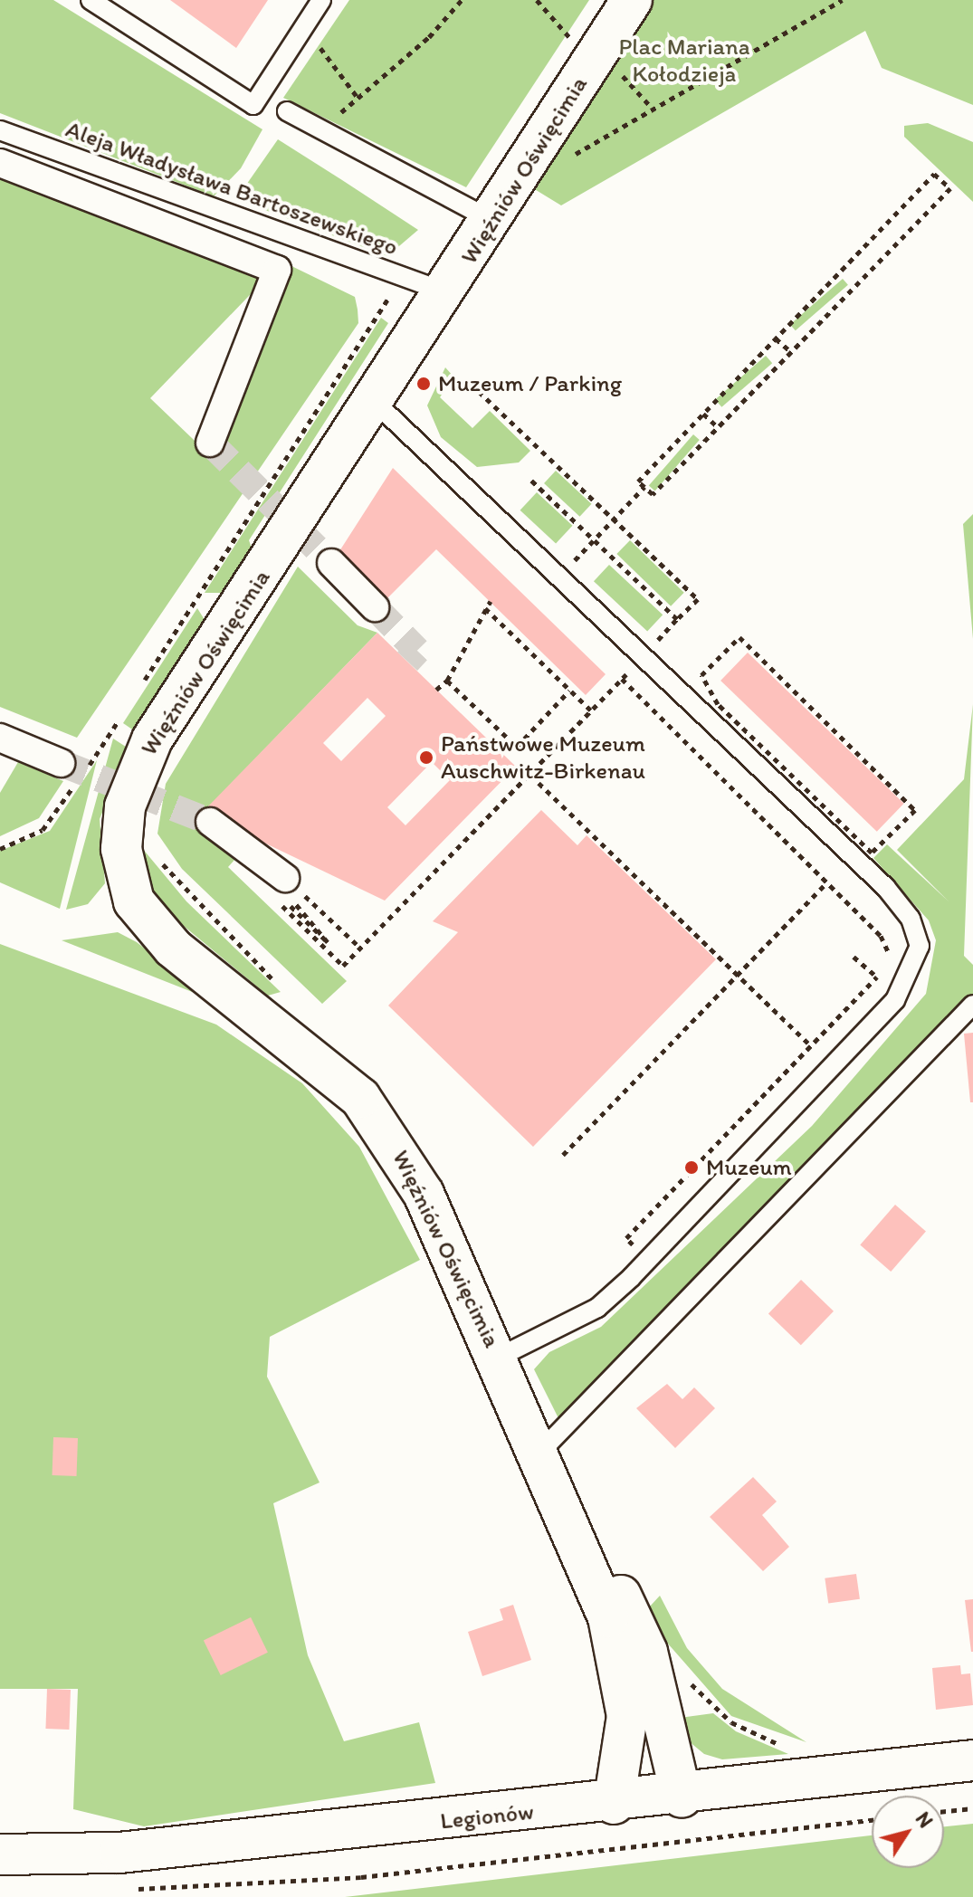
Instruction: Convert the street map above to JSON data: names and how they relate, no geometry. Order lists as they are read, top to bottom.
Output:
{
  "streets": {
    "street": ["Więźniów Oświęcimia", "Legionów"],
    "lane": ["Aleja Władysława Bartoszewskiego"]
  },
  "crossings": [
    ["Więźniów Oświęcimia", "Aleja Władysława Bartoszewskiego"],
    ["Więźniów Oświęcimia", "Legionów"]
  ],
  "parks": ["Plac Mariana Kołodzieja"],
  "places": ["Muzeum / Parking", "Państwowe Muzeum Auschwitz-Birkenau", "Muzeum"],
  "north": "top right"
}
